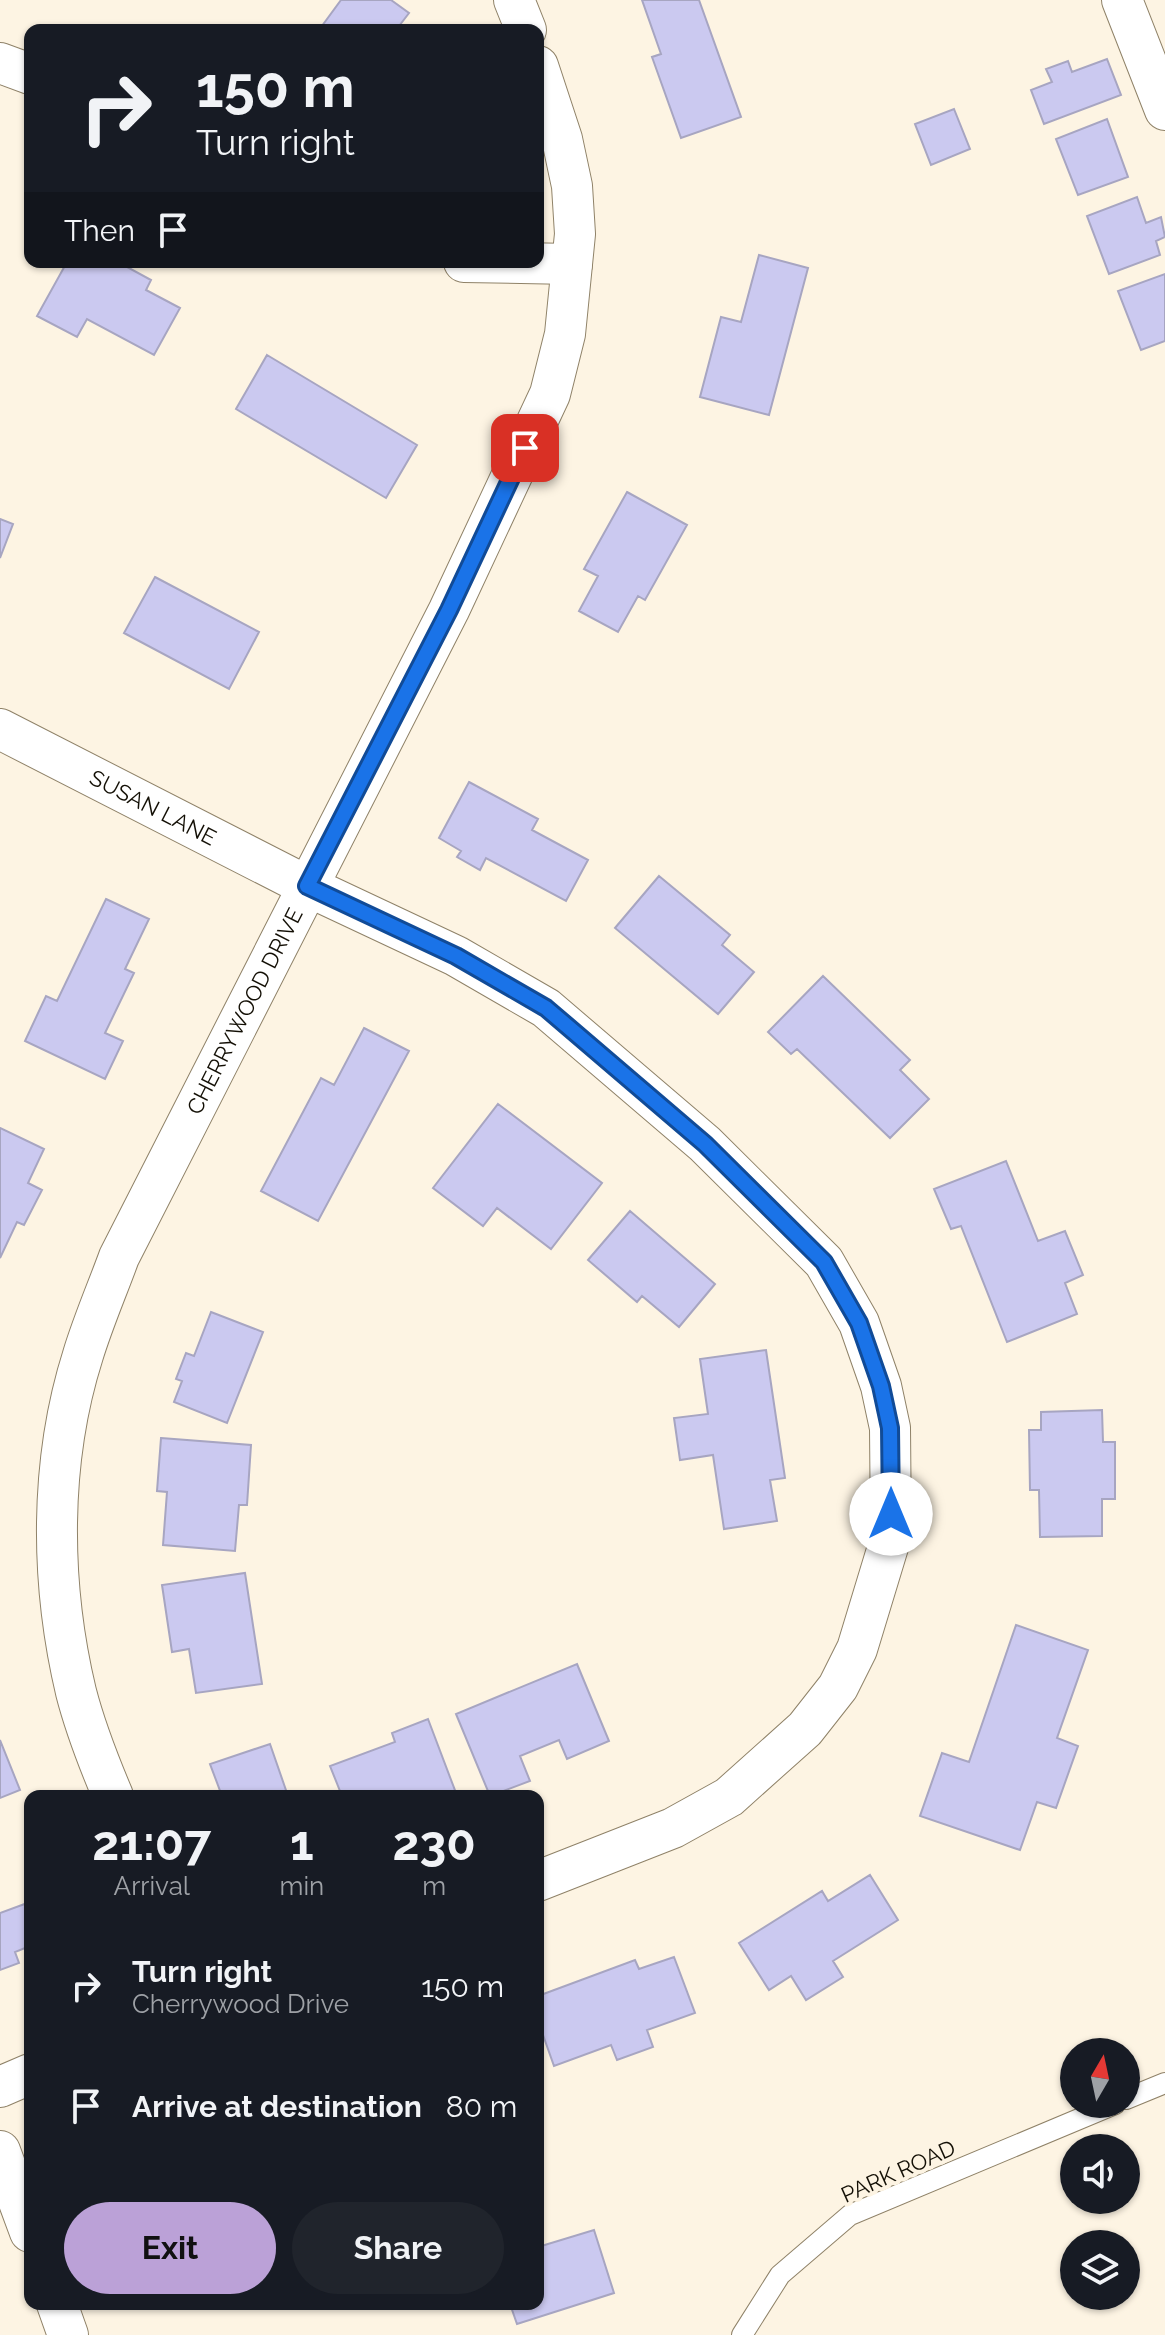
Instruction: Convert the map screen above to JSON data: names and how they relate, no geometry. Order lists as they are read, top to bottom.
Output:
{
  "streets": {
    "street": ["SUSAN LANE", "CHERRYWOOD DRIVE"],
    "lane": ["PARK ROAD"]
  },
  "crossings": [
    ["SUSAN LANE", "CHERRYWOOD DRIVE"]
  ],
  "north": "top",
  "page": {
    "turn": ["150 m", "Turn right"],
    "then": "Then",
    "eta": [
      "21:07",
      "Arrival",
      "1",
      "min",
      "230",
      "m"
    ],
    "list": [
      {
        "name": "Turn right",
        "note": "Cherrywood Drive",
        "value": "150 m"
      },
      {
        "name": "Arrive at destination",
        "value": "80 m"
      }
    ],
    "buttons": ["Exit", "Share"]
  }
}
